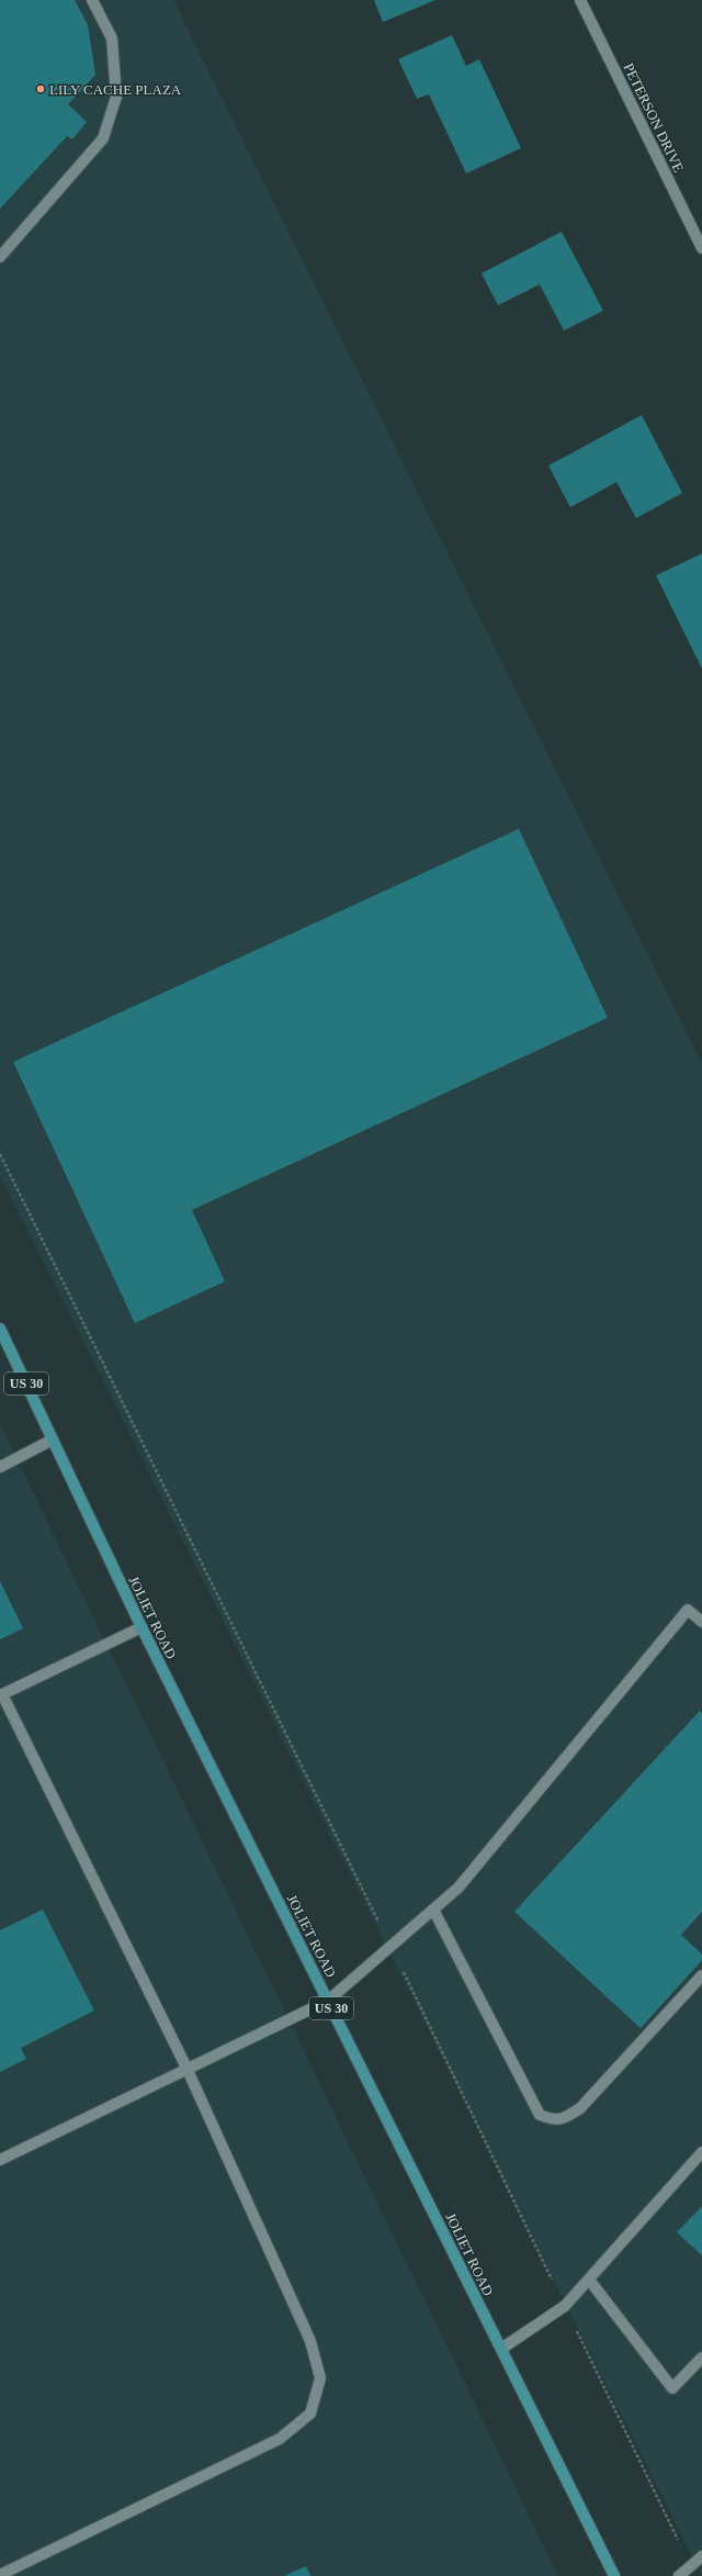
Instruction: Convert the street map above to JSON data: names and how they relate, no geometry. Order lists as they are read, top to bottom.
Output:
{
  "streets": {
    "main road": ["US 30", "JOLIET ROAD"],
    "street": ["PETERSON DRIVE"]
  },
  "places": ["LILY CACHE PLAZA"]
}
